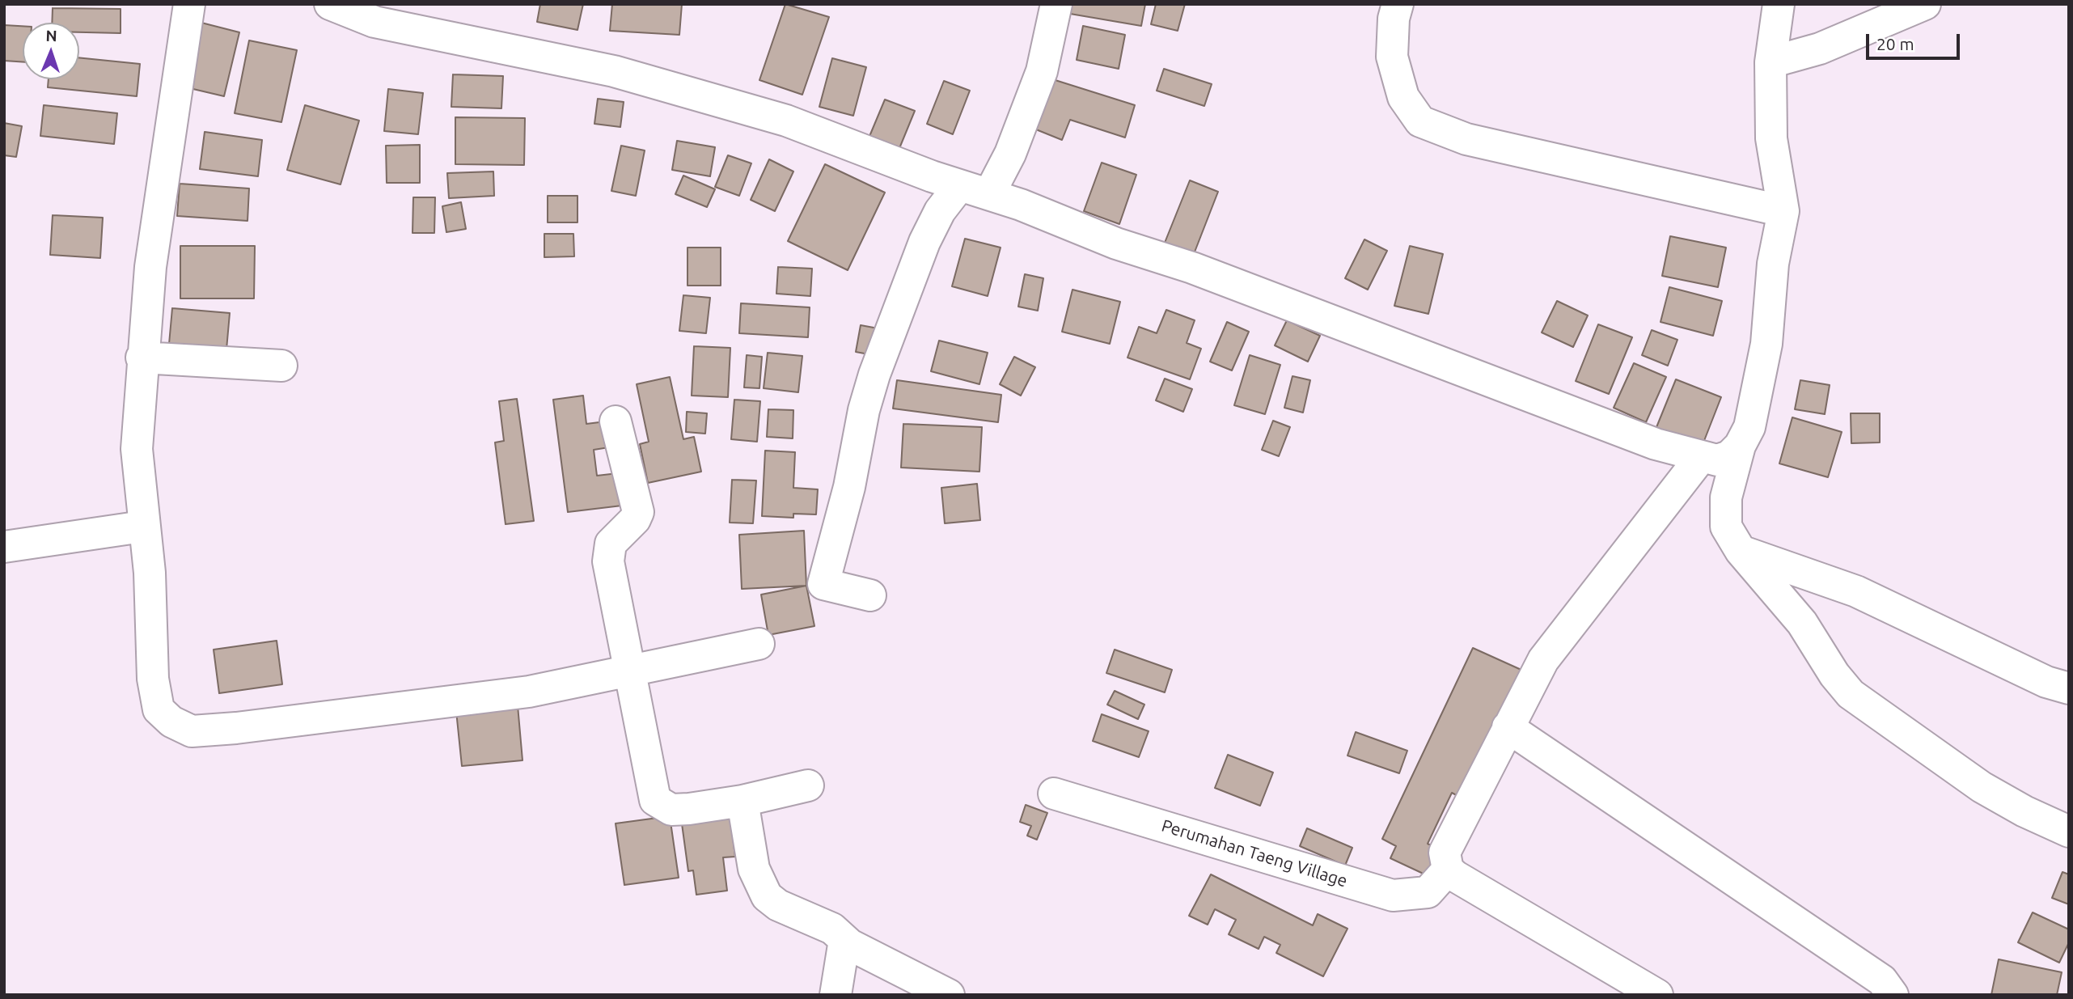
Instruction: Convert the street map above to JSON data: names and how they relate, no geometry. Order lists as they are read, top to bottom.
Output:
{
  "streets": {
    "street": ["Perumahan Taeng Village"]
  },
  "scale_bar": "20 m",
  "north": "top"
}
